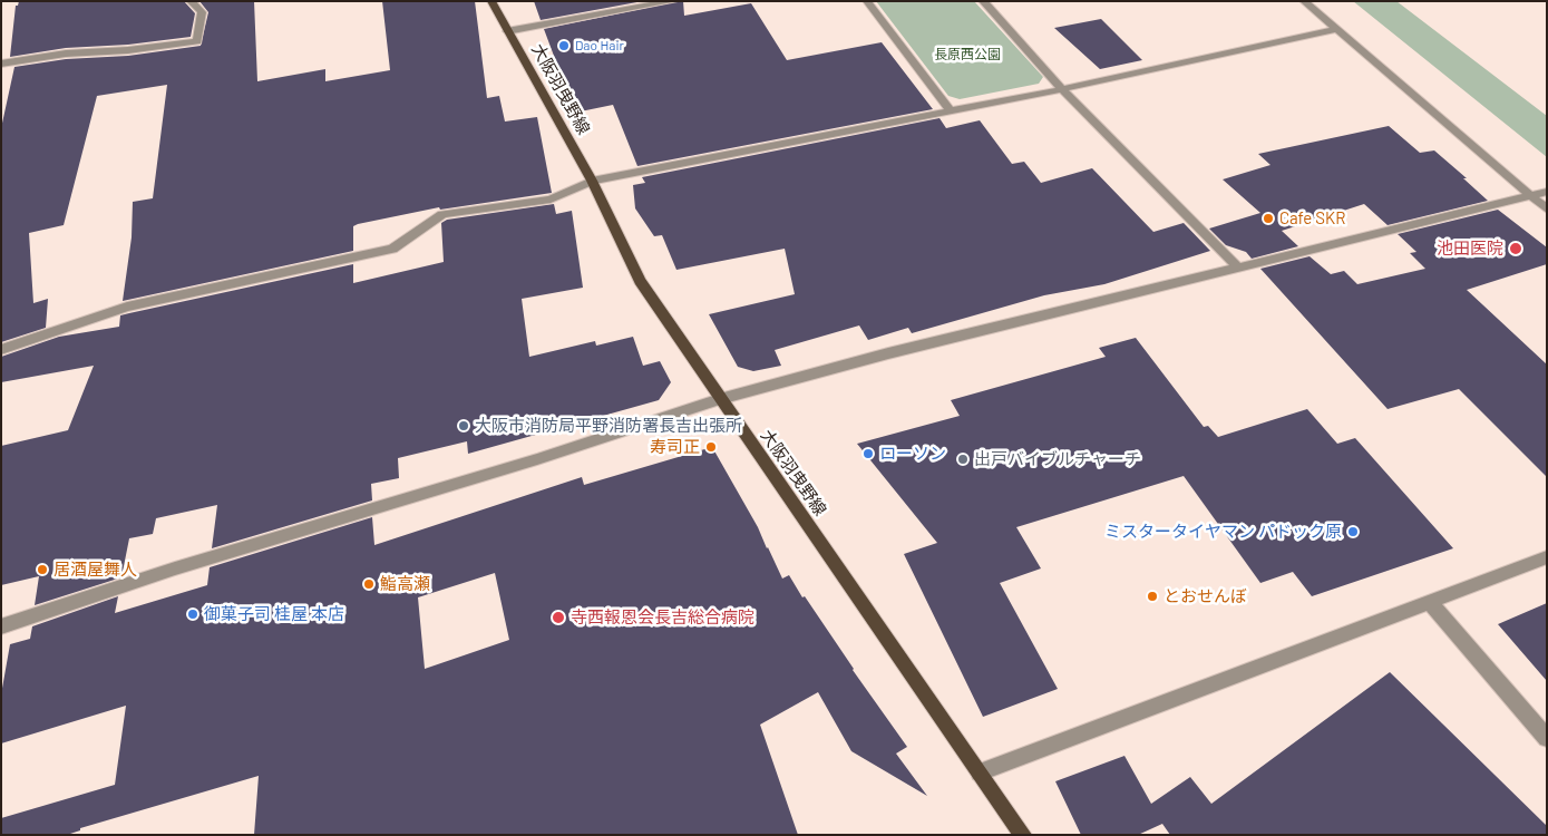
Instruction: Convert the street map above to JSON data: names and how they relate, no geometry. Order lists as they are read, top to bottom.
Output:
{
  "streets": {
    "main road": ["大阪羽曳野線"]
  },
  "parks": ["長原西公園"],
  "places": [
    "Dao Hair",
    "Cafe SKR",
    "池田医院",
    "大阪市消防局平野消防署長吉出張所",
    "寿司正",
    "ローソン",
    "出戸バイブルチャーチ",
    "ミスタータイヤマン パドック原",
    "居酒屋舞人",
    "鮨高瀬",
    "とおせんぼ",
    "御菓子司 桂屋 本店",
    "寺西報恩会長吉総合病院"
  ]
}
